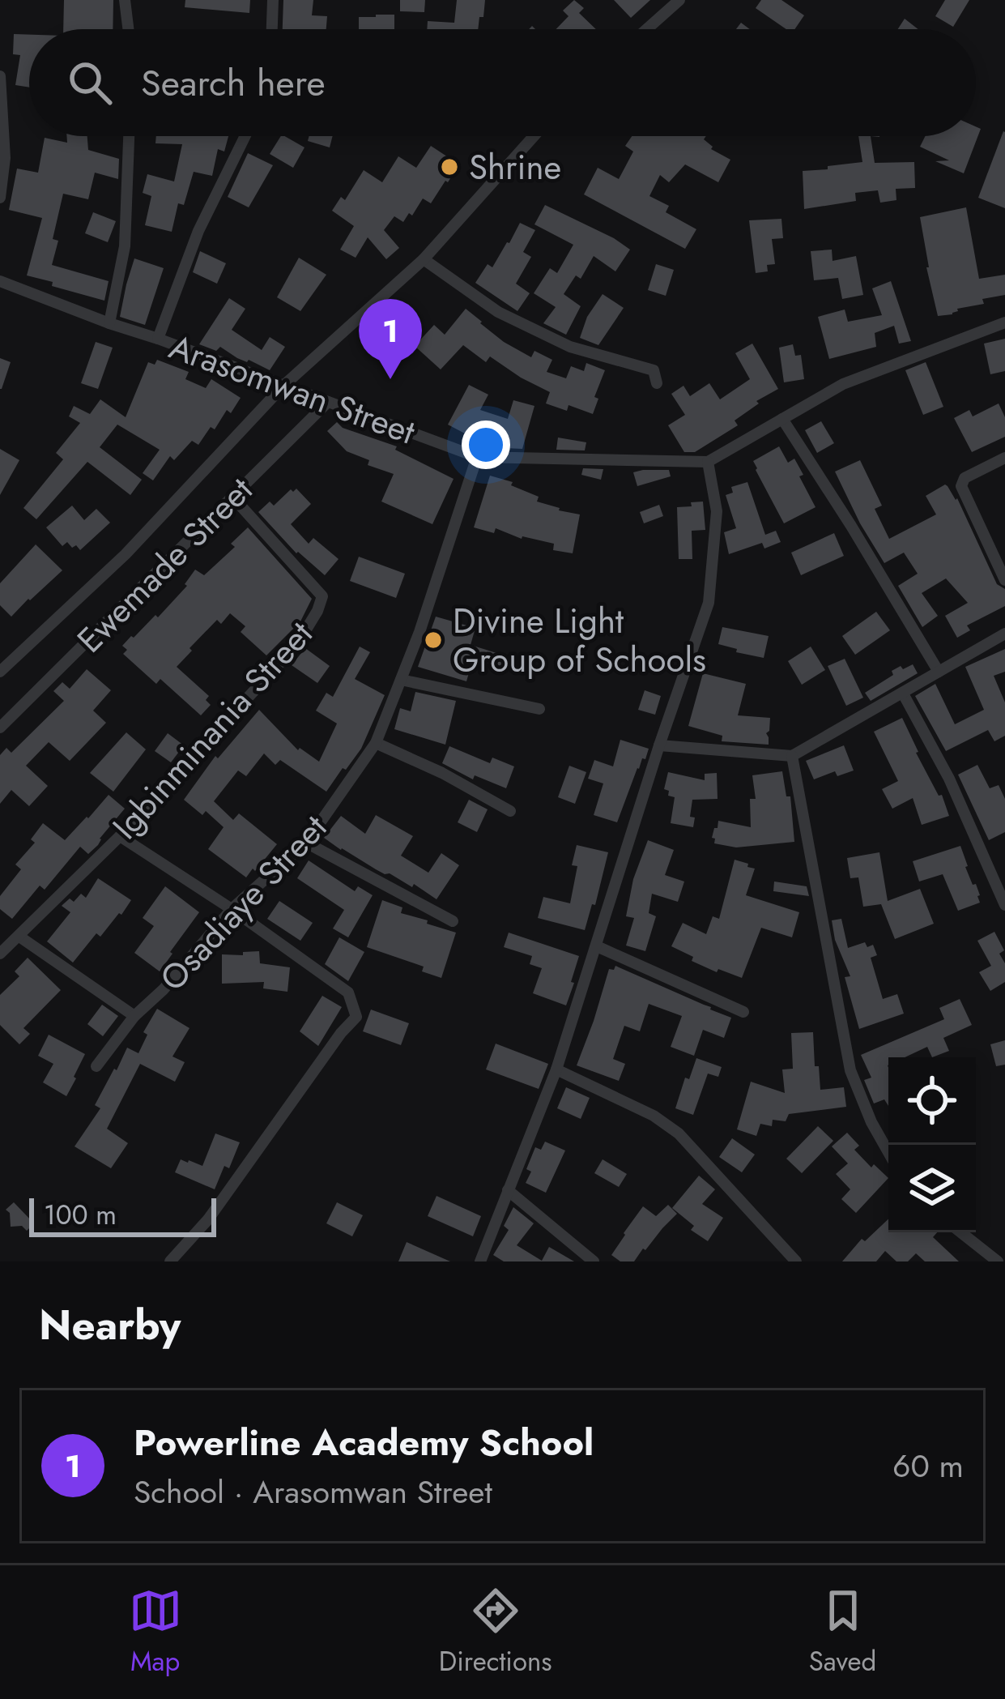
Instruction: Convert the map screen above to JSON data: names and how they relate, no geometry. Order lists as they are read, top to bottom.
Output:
{
  "streets": {
    "street": [
      "Arasomwan Street",
      "Ewemade Street",
      "Igbinminania Street",
      "Osadiaye Street"
    ]
  },
  "crossings": [
    ["Arasomwan Street", "Ewemade Street"],
    ["Arasomwan Street", "Osadiaye Street"],
    ["Ewemade Street", "Igbinminania Street"]
  ],
  "places": ["Shrine", "Divine Light Group of Schools"],
  "scale_bar": "100 m",
  "page": {
    "search": "Search here",
    "pins": "1",
    "scale": "100 m",
    "heading": "Nearby",
    "list": [
      {
        "mark": "1",
        "name": "Powerline Academy School",
        "note": "School · Arasomwan Street",
        "value": "60 m"
      }
    ],
    "nav": ["Map", "Directions", "Saved"]
  }
}
